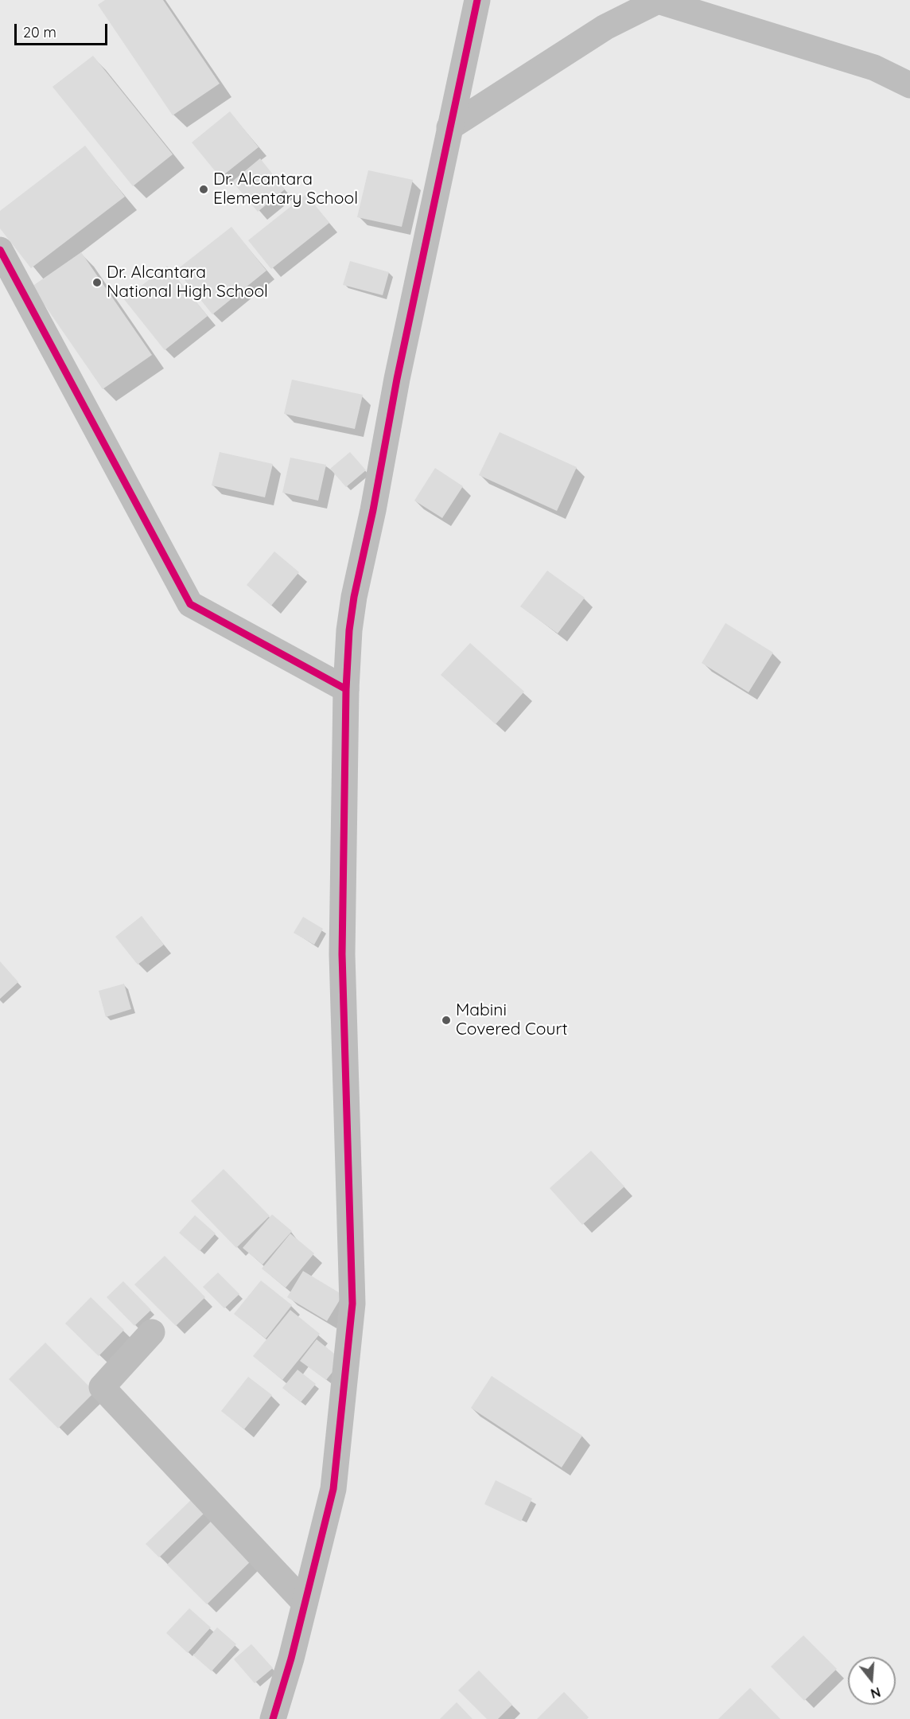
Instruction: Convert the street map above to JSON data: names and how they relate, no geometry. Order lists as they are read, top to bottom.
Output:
{
  "places": ["Dr. Alcantara Elementary School", "Dr. Alcantara National High School", "Mabini Covered Court"],
  "scale_bar": "20 m",
  "north": "bottom"
}
